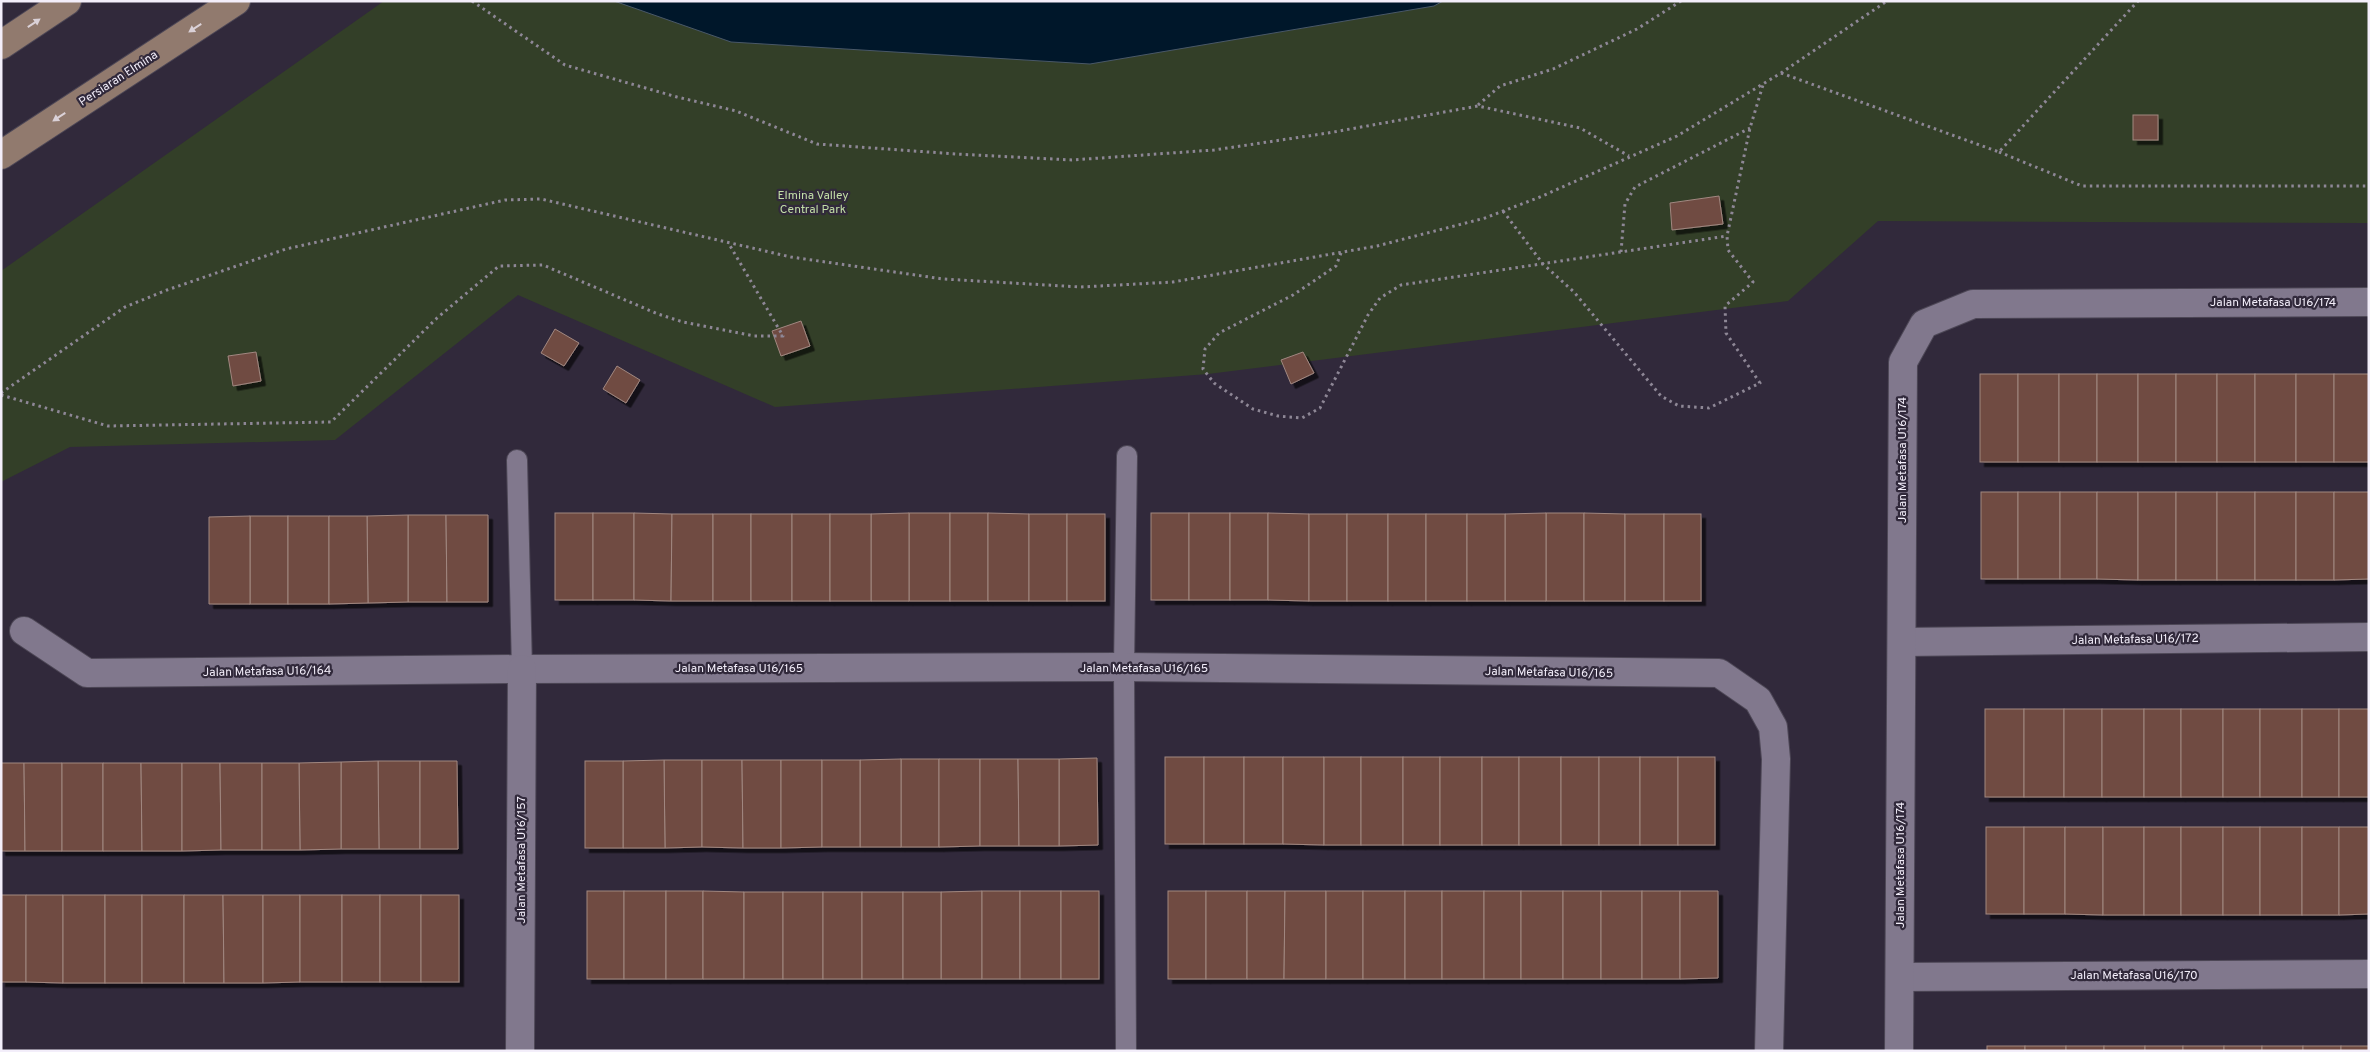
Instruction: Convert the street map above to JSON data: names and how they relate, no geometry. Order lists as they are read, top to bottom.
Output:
{
  "streets": {
    "main road": ["Persiaran Elmina"],
    "street": [
      "Jalan Metafasa U16/174",
      "Jalan Metafasa U16/172",
      "Jalan Metafasa U16/165",
      "Jalan Metafasa U16/164",
      "Jalan Metafasa U16/157",
      "Jalan Metafasa U16/170"
    ]
  },
  "crossings": [
    ["Jalan Metafasa U16/174", "Jalan Metafasa U16/172"],
    ["Jalan Metafasa U16/174", "Jalan Metafasa U16/170"],
    ["Jalan Metafasa U16/165", "Jalan Metafasa U16/164"],
    ["Jalan Metafasa U16/165", "Jalan Metafasa U16/157"],
    ["Jalan Metafasa U16/164", "Jalan Metafasa U16/157"]
  ],
  "one_way": ["Persiaran Elmina"],
  "parks": ["Elmina Valley Central Park"]
}
